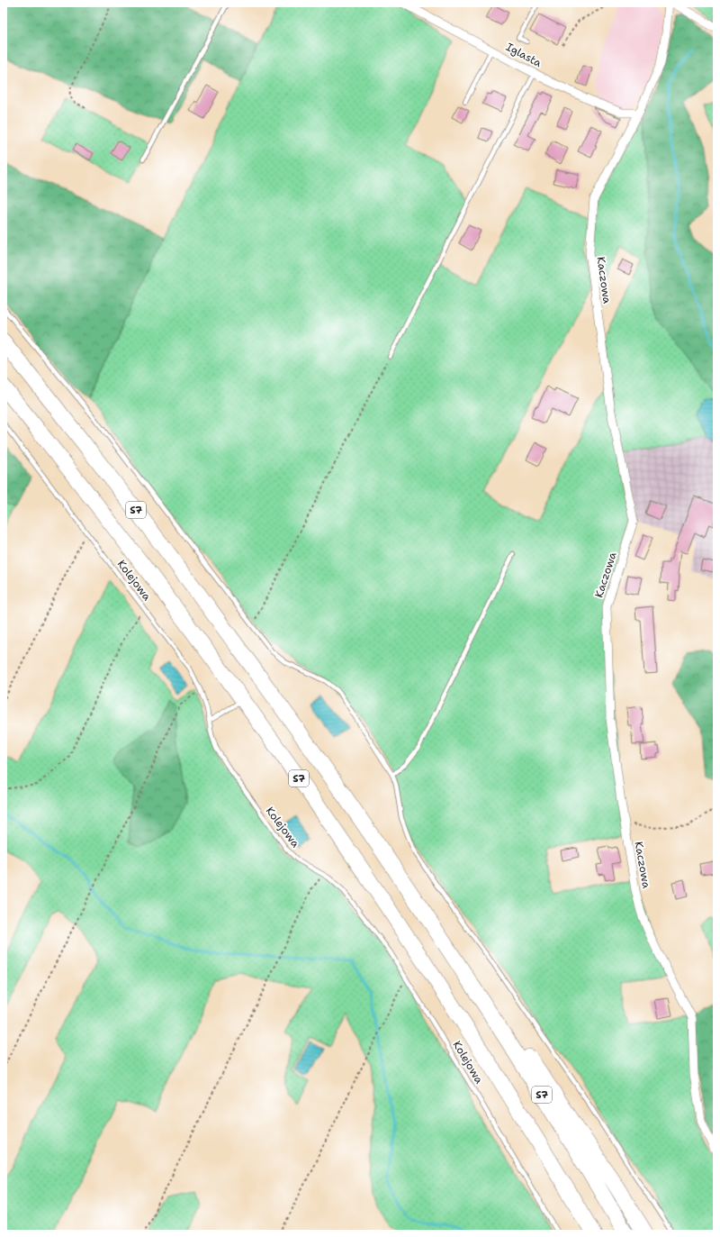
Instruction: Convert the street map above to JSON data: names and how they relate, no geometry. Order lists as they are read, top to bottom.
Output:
{
  "streets": {
    "highway": ["S7"],
    "street": ["Iglasta", "Kaczowa"],
    "lane": ["Kolejowa"]
  },
  "crossings": [
    ["Iglasta", "Kaczowa"]
  ]
}
